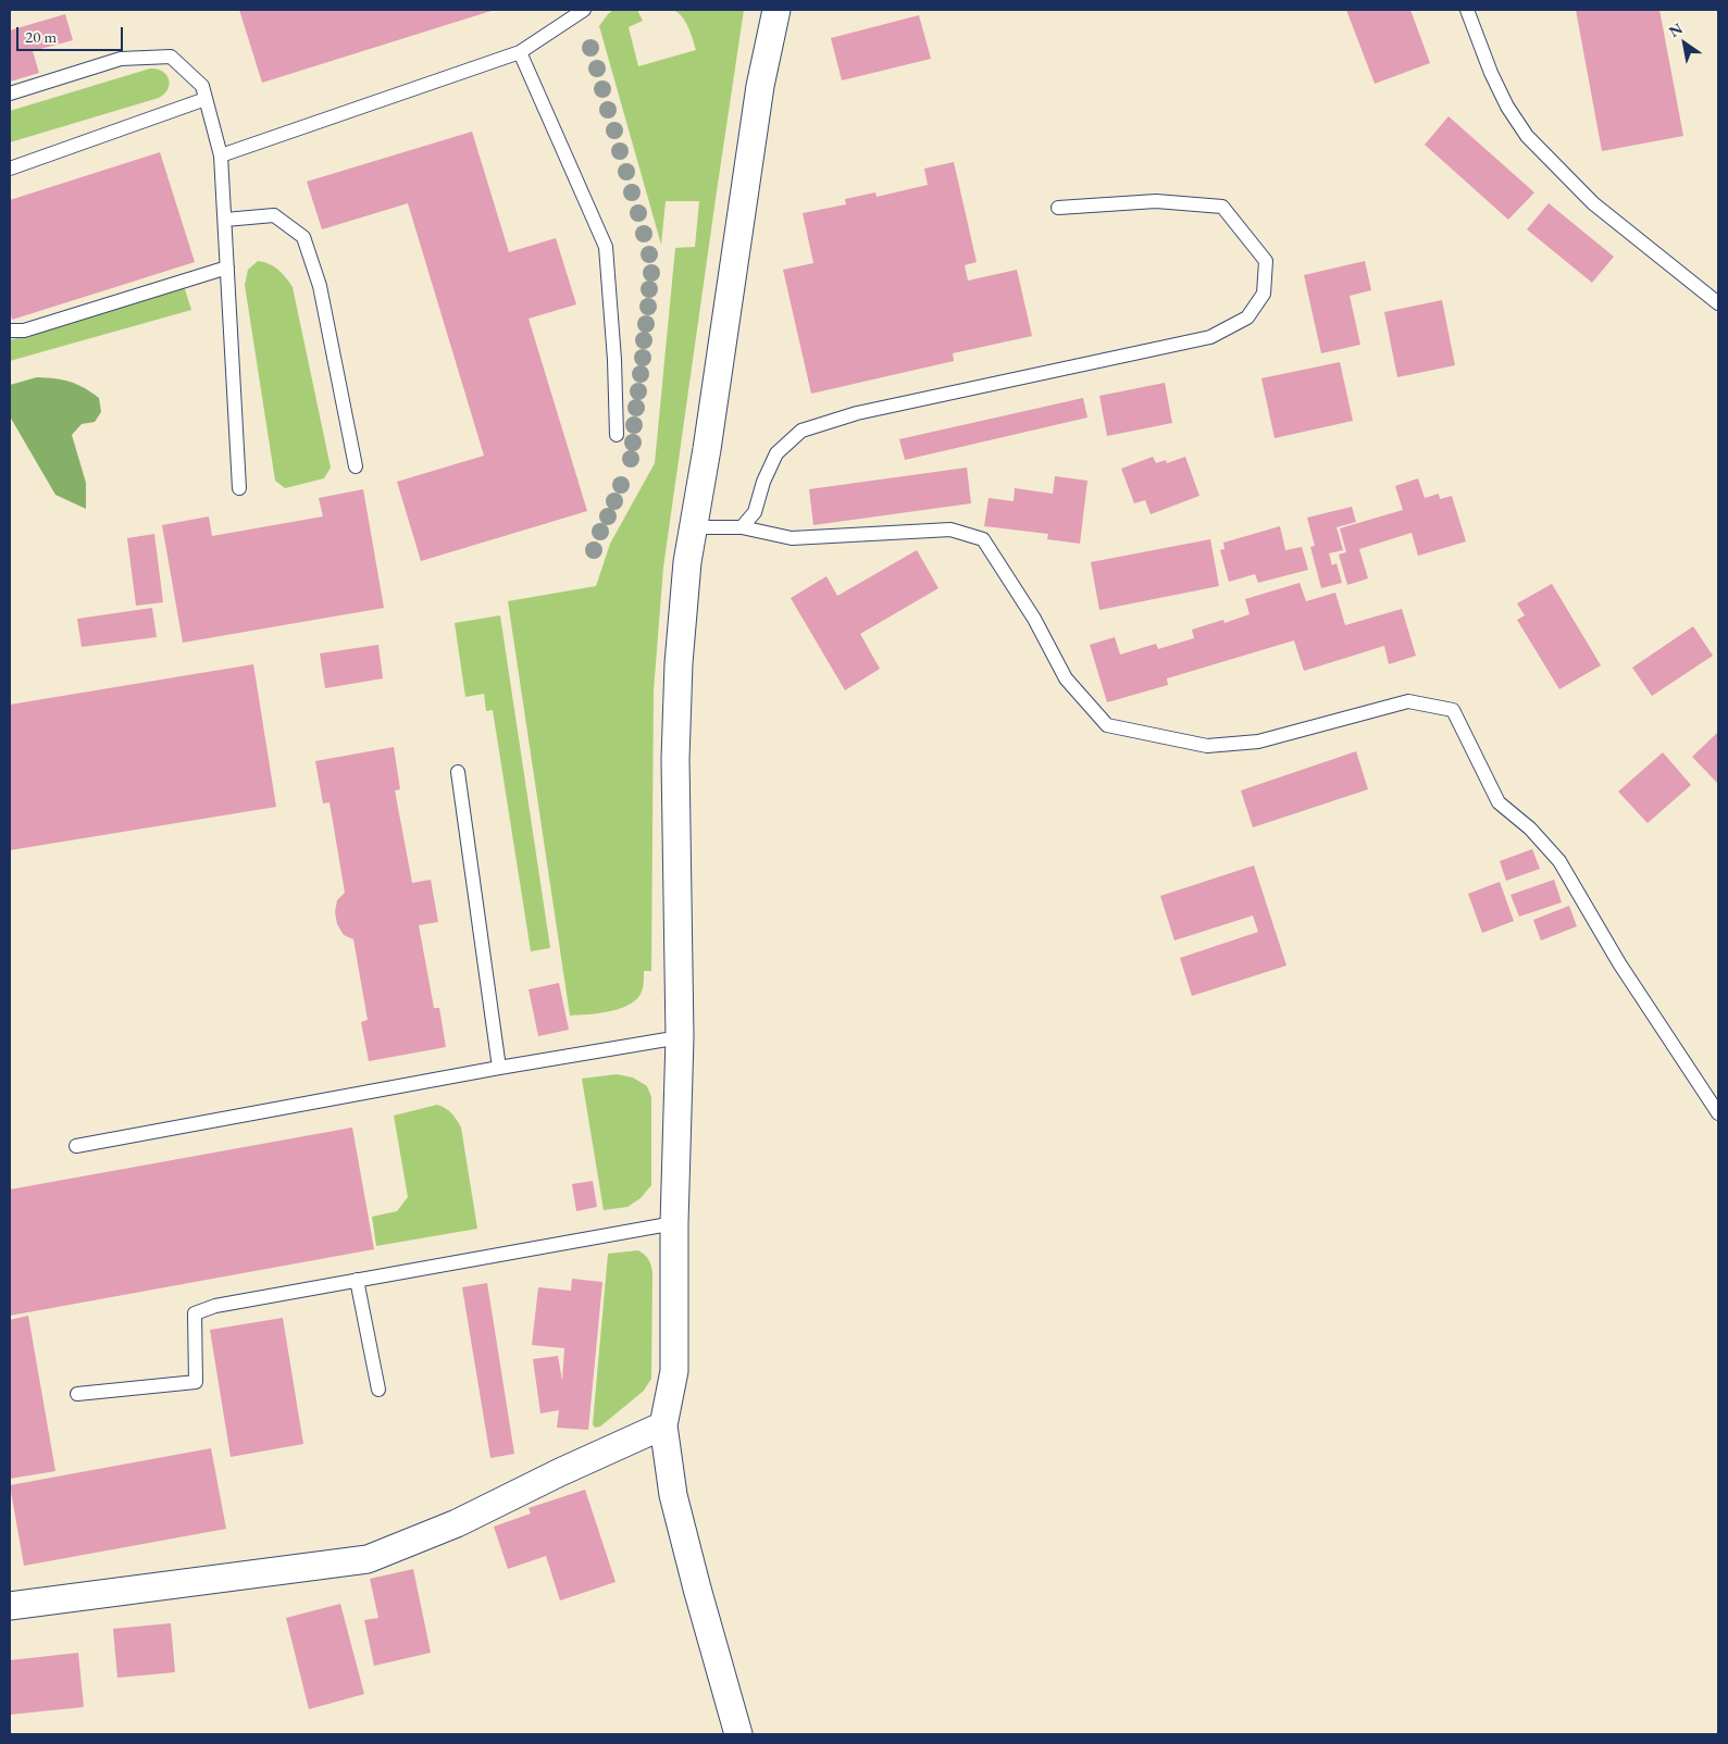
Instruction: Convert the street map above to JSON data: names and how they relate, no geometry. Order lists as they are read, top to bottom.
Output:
{
  "scale_bar": "20 m",
  "north": "top left"
}
